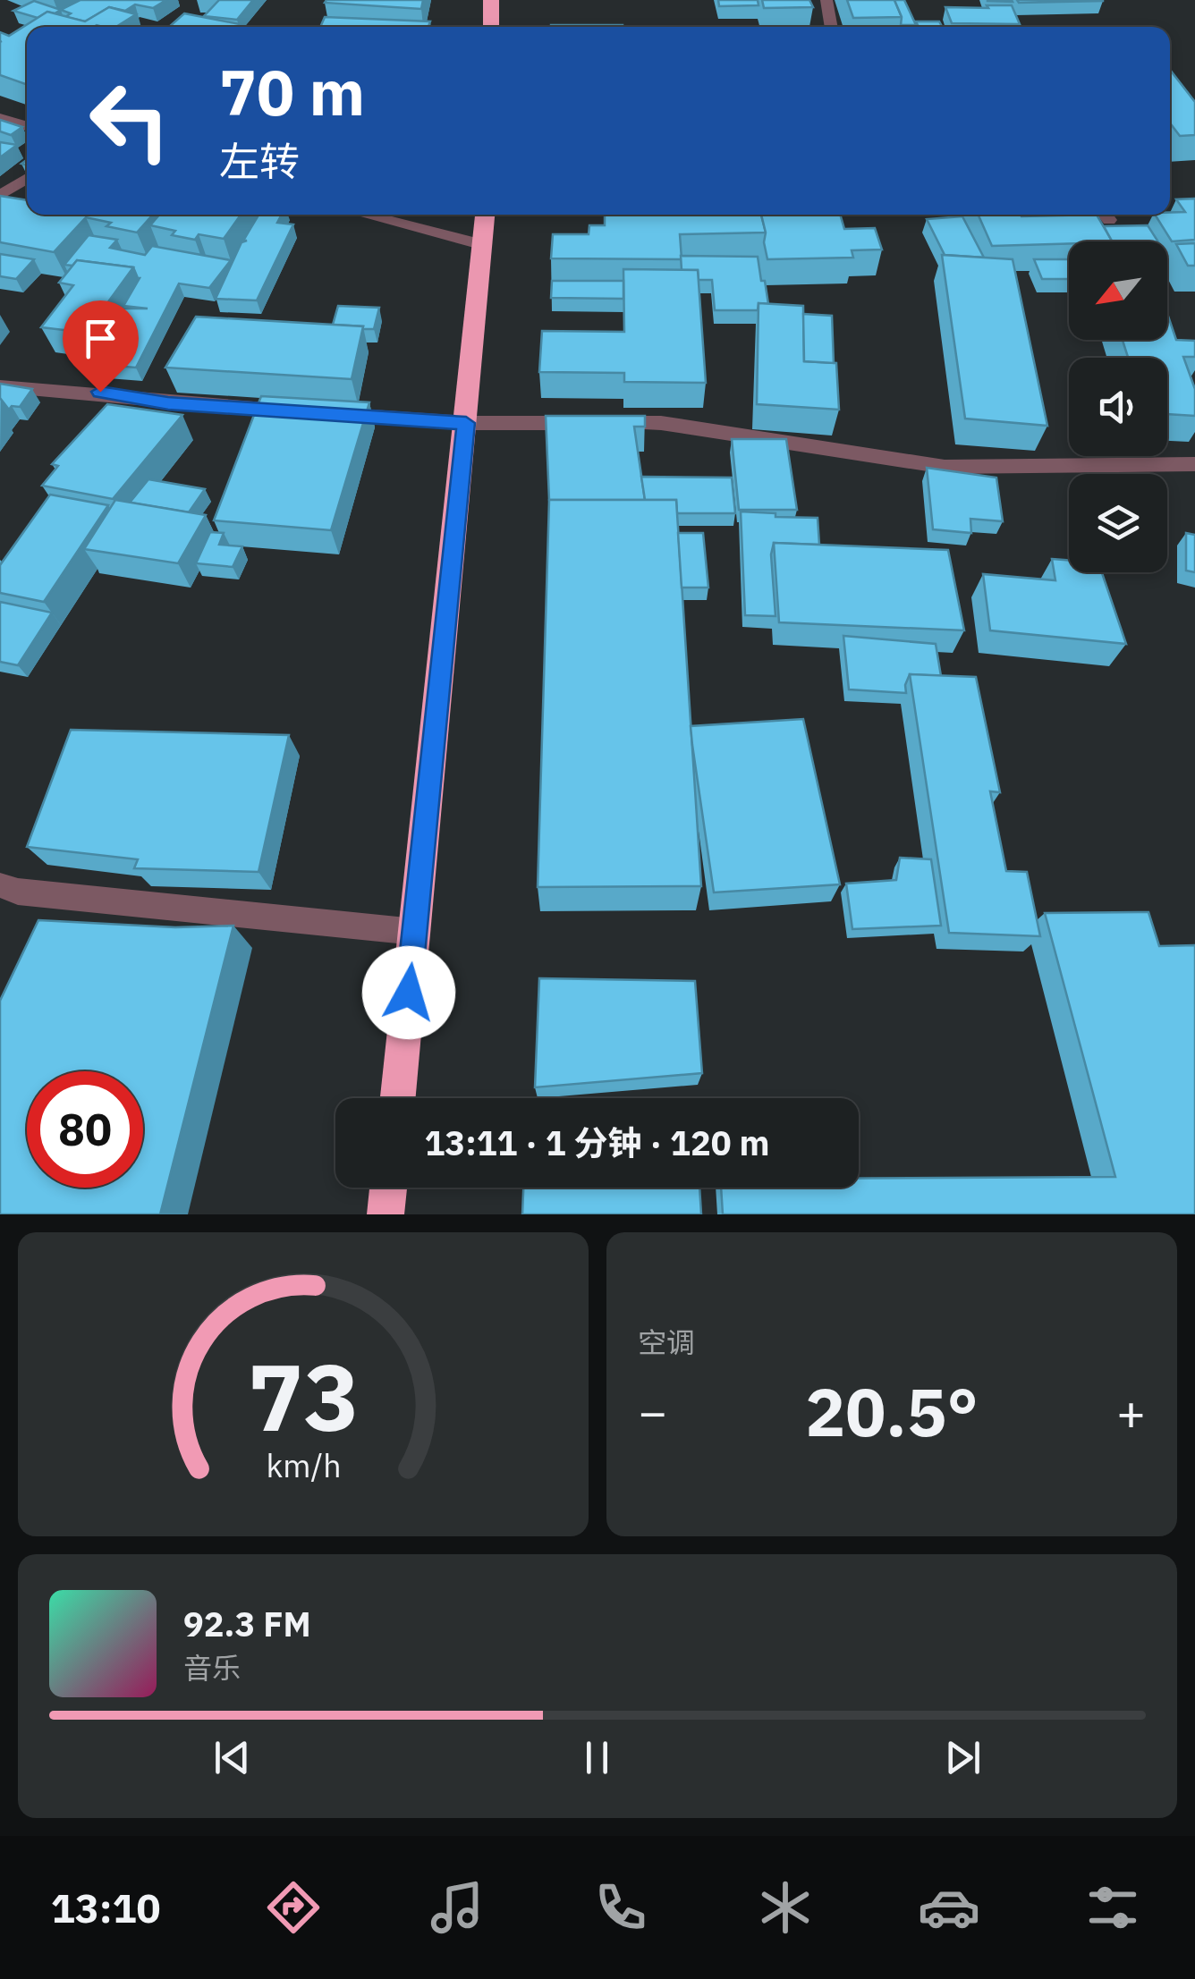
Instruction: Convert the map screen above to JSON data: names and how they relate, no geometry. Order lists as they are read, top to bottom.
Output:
{
  "north": "bottom left",
  "page": {
    "turn": ["70 m", "左转"],
    "limit": "80",
    "trip": "13:11 · 1 分钟 · 120 m",
    "tile": "空调",
    "heat": ["−", "20.5°", "+"],
    "song": ["92.3 FM", "音乐"],
    "tabs": "13:10",
    "gauge": ["73", "km/h"]
  }
}
